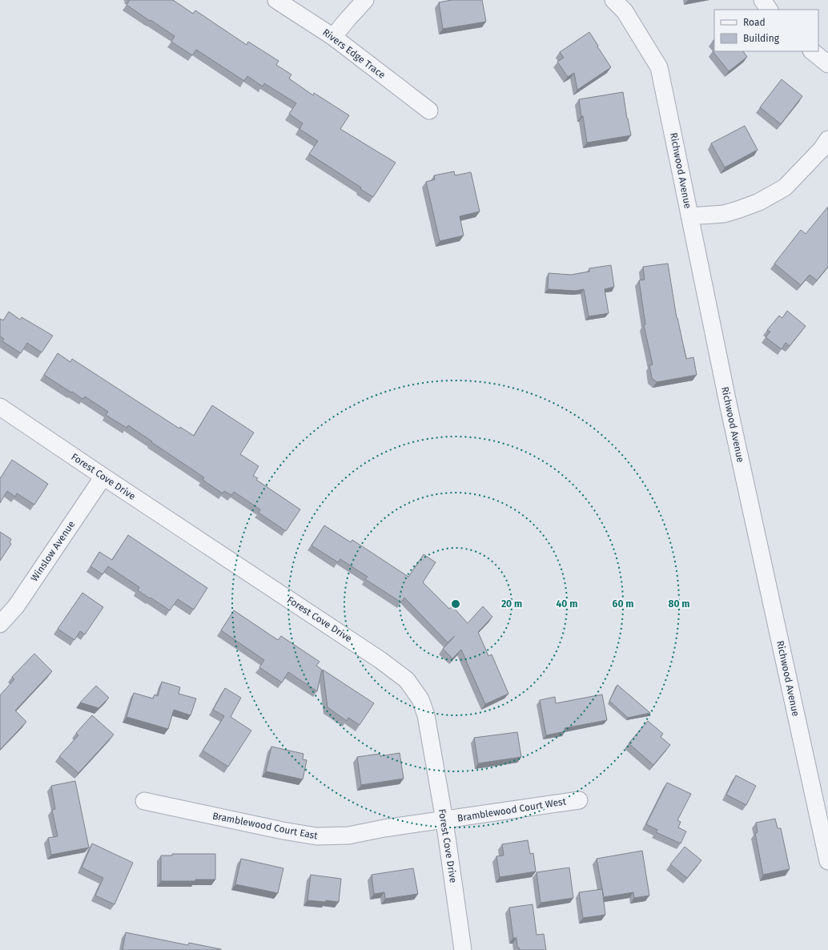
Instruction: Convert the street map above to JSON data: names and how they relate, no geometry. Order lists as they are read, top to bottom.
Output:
{
  "streets": {
    "street": [
      "Rivers Edge Trace",
      "Richwood Avenue",
      "Forest Cove Drive",
      "Winslow Avenue",
      "Bramblewood Court West",
      "Bramblewood Court East"
    ]
  },
  "crossings": [
    ["Forest Cove Drive", "Winslow Avenue"],
    ["Forest Cove Drive", "Bramblewood Court West"],
    ["Forest Cove Drive", "Bramblewood Court East"],
    ["Bramblewood Court West", "Bramblewood Court East"]
  ],
  "legend": ["Road", "Building"],
  "rings": [
    "20 m",
    "40 m",
    "60 m",
    "80 m"
  ]
}
